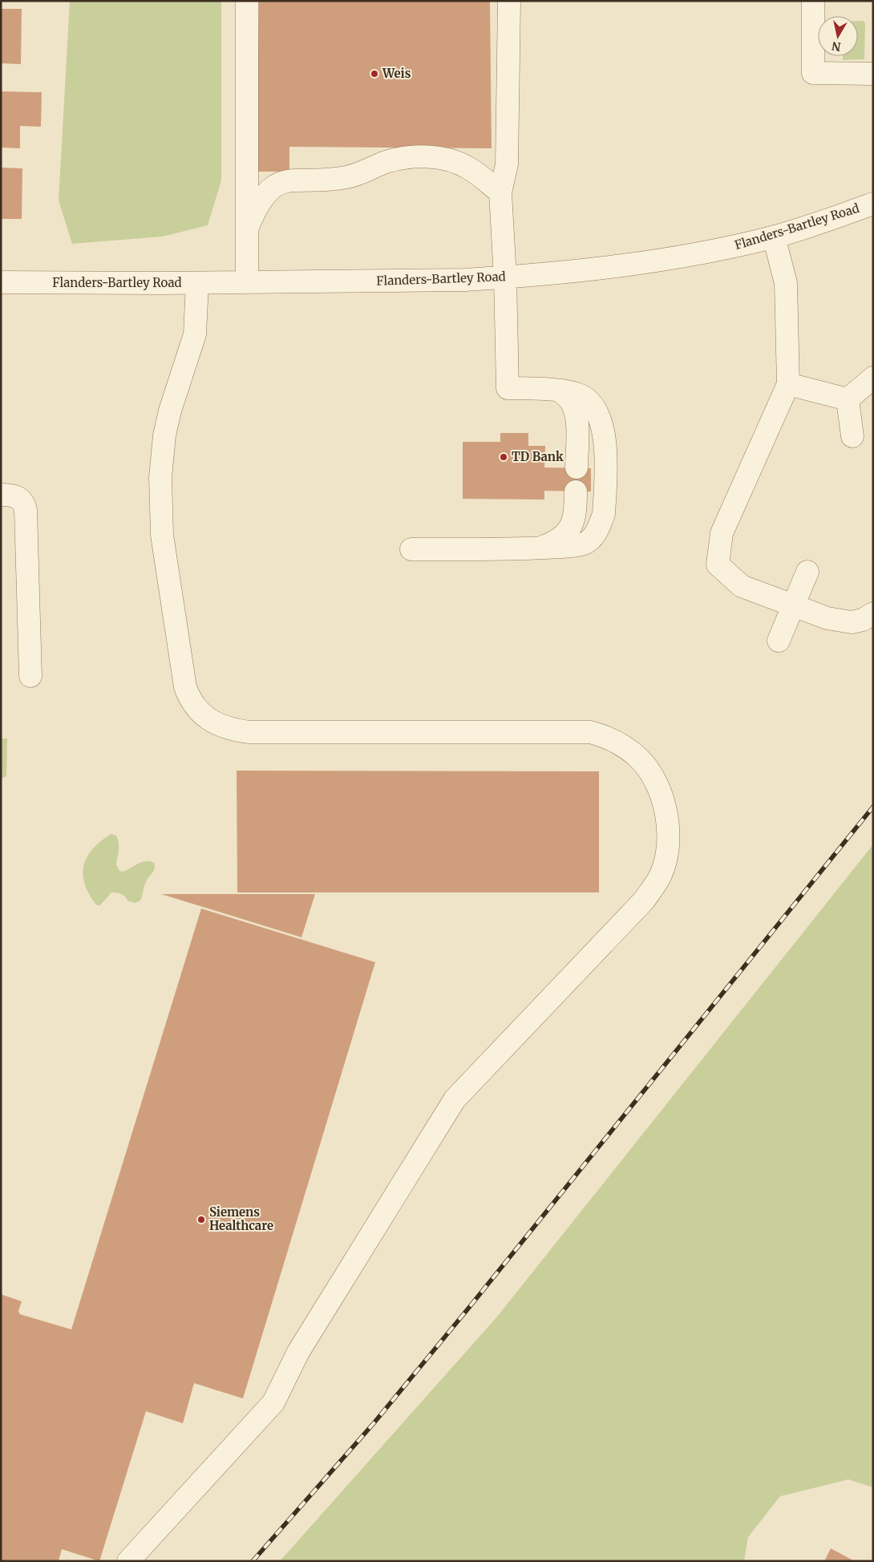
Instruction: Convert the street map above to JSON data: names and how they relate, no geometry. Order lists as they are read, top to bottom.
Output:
{
  "streets": {
    "street": ["Flanders-Bartley Road"]
  },
  "places": ["Weis", "TD Bank", "Siemens Healthcare"],
  "north": "bottom"
}
